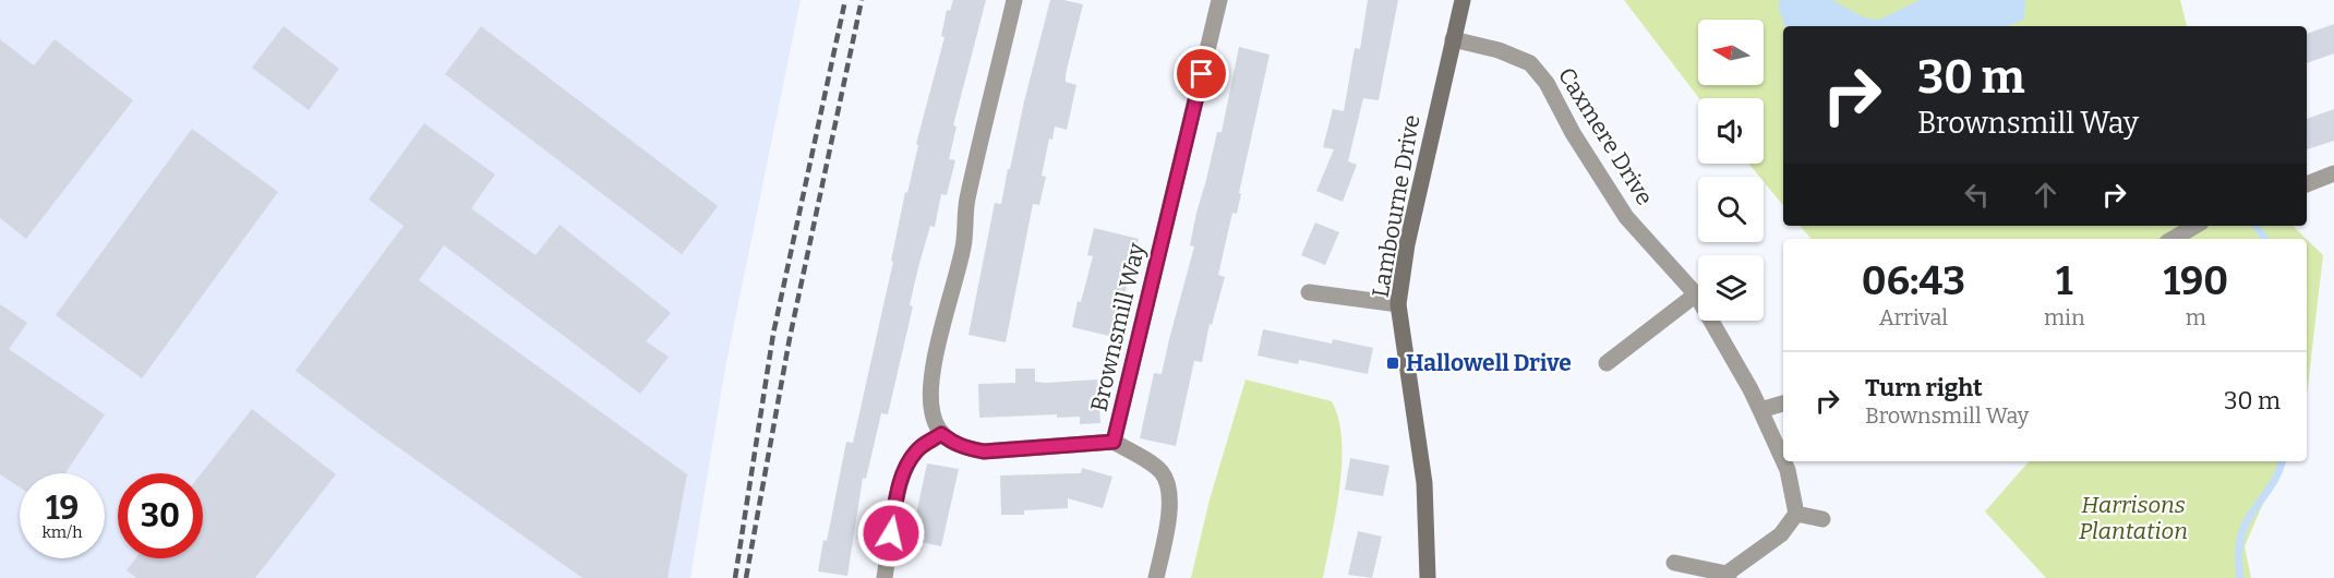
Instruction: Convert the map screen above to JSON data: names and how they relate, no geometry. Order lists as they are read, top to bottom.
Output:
{
  "streets": {
    "street": ["Caxmere Drive", "Lambourne Drive", "Brownsmill Way"]
  },
  "crossings": [
    ["Caxmere Drive", "Lambourne Drive"]
  ],
  "parks": ["Harrisons Plantation"],
  "places": {
    "transit": ["Hallowell Drive"]
  },
  "north": "left",
  "page": {
    "turn": ["30 m", "Brownsmill Way"],
    "eta": [
      "06:43",
      "Arrival",
      "1",
      "min",
      "190",
      "m"
    ],
    "list": [
      {
        "name": "Turn right",
        "note": "Brownsmill Way",
        "value": "30 m"
      }
    ],
    "speed": "19 km/h",
    "limit": "30"
  }
}
